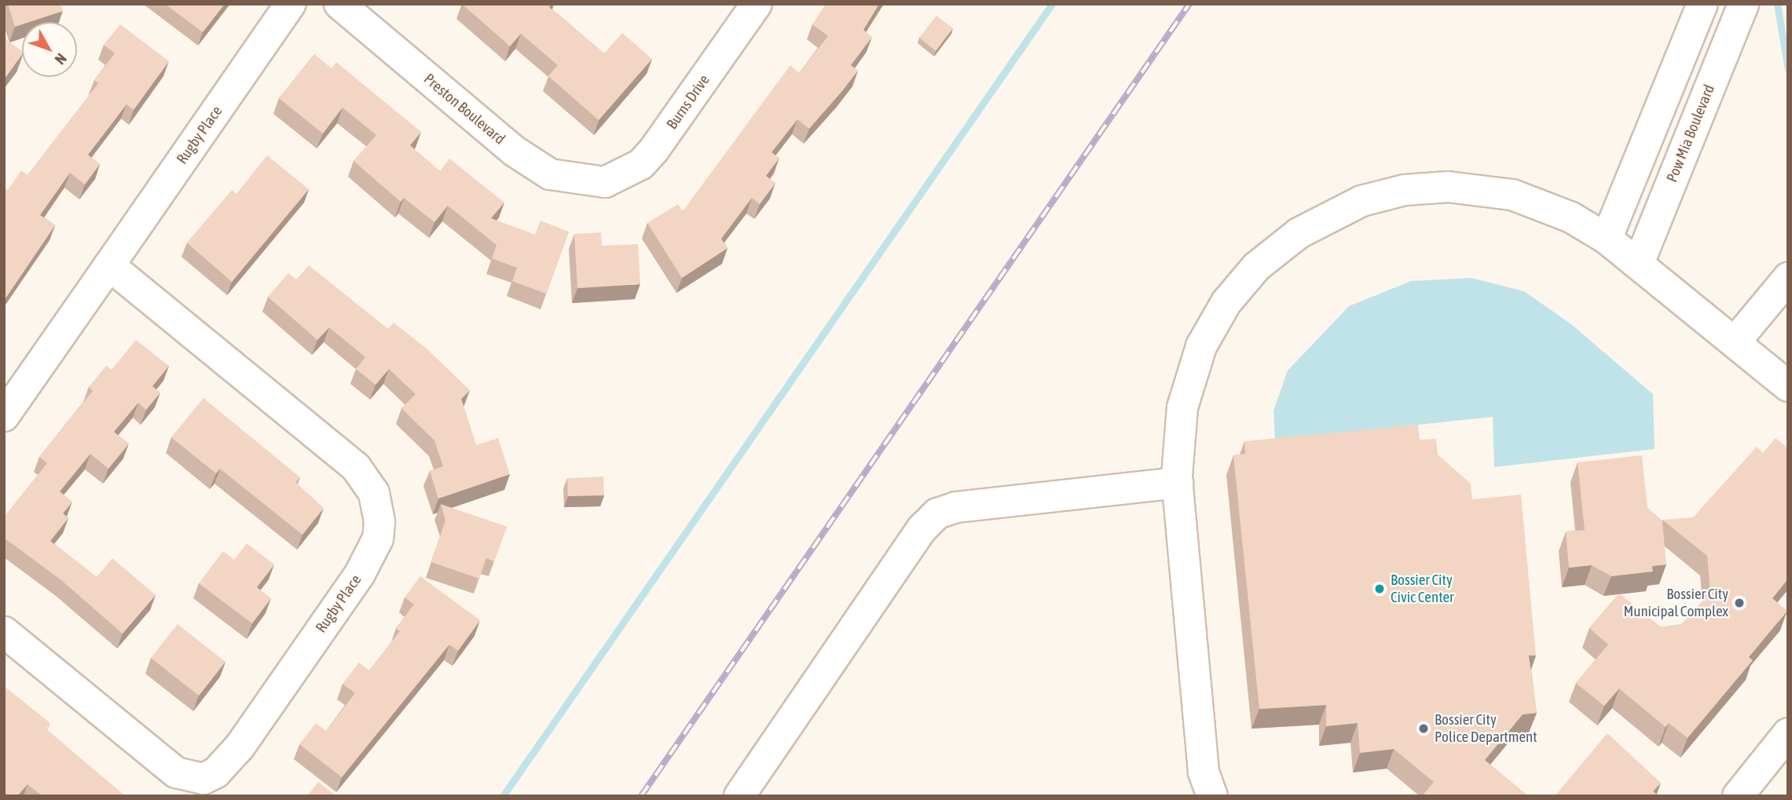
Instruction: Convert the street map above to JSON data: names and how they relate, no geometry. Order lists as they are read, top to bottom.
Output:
{
  "streets": {
    "street": [
      "Burns Drive",
      "Preston Boulevard",
      "Pow Mia Boulevard",
      "Rugby Place"
    ]
  },
  "crossings": [
    ["Burns Drive", "Preston Boulevard"]
  ],
  "places": ["Bossier City Civic Center", "Bossier City Municipal Complex", "Bossier City Police Department"],
  "north": "bottom right"
}
